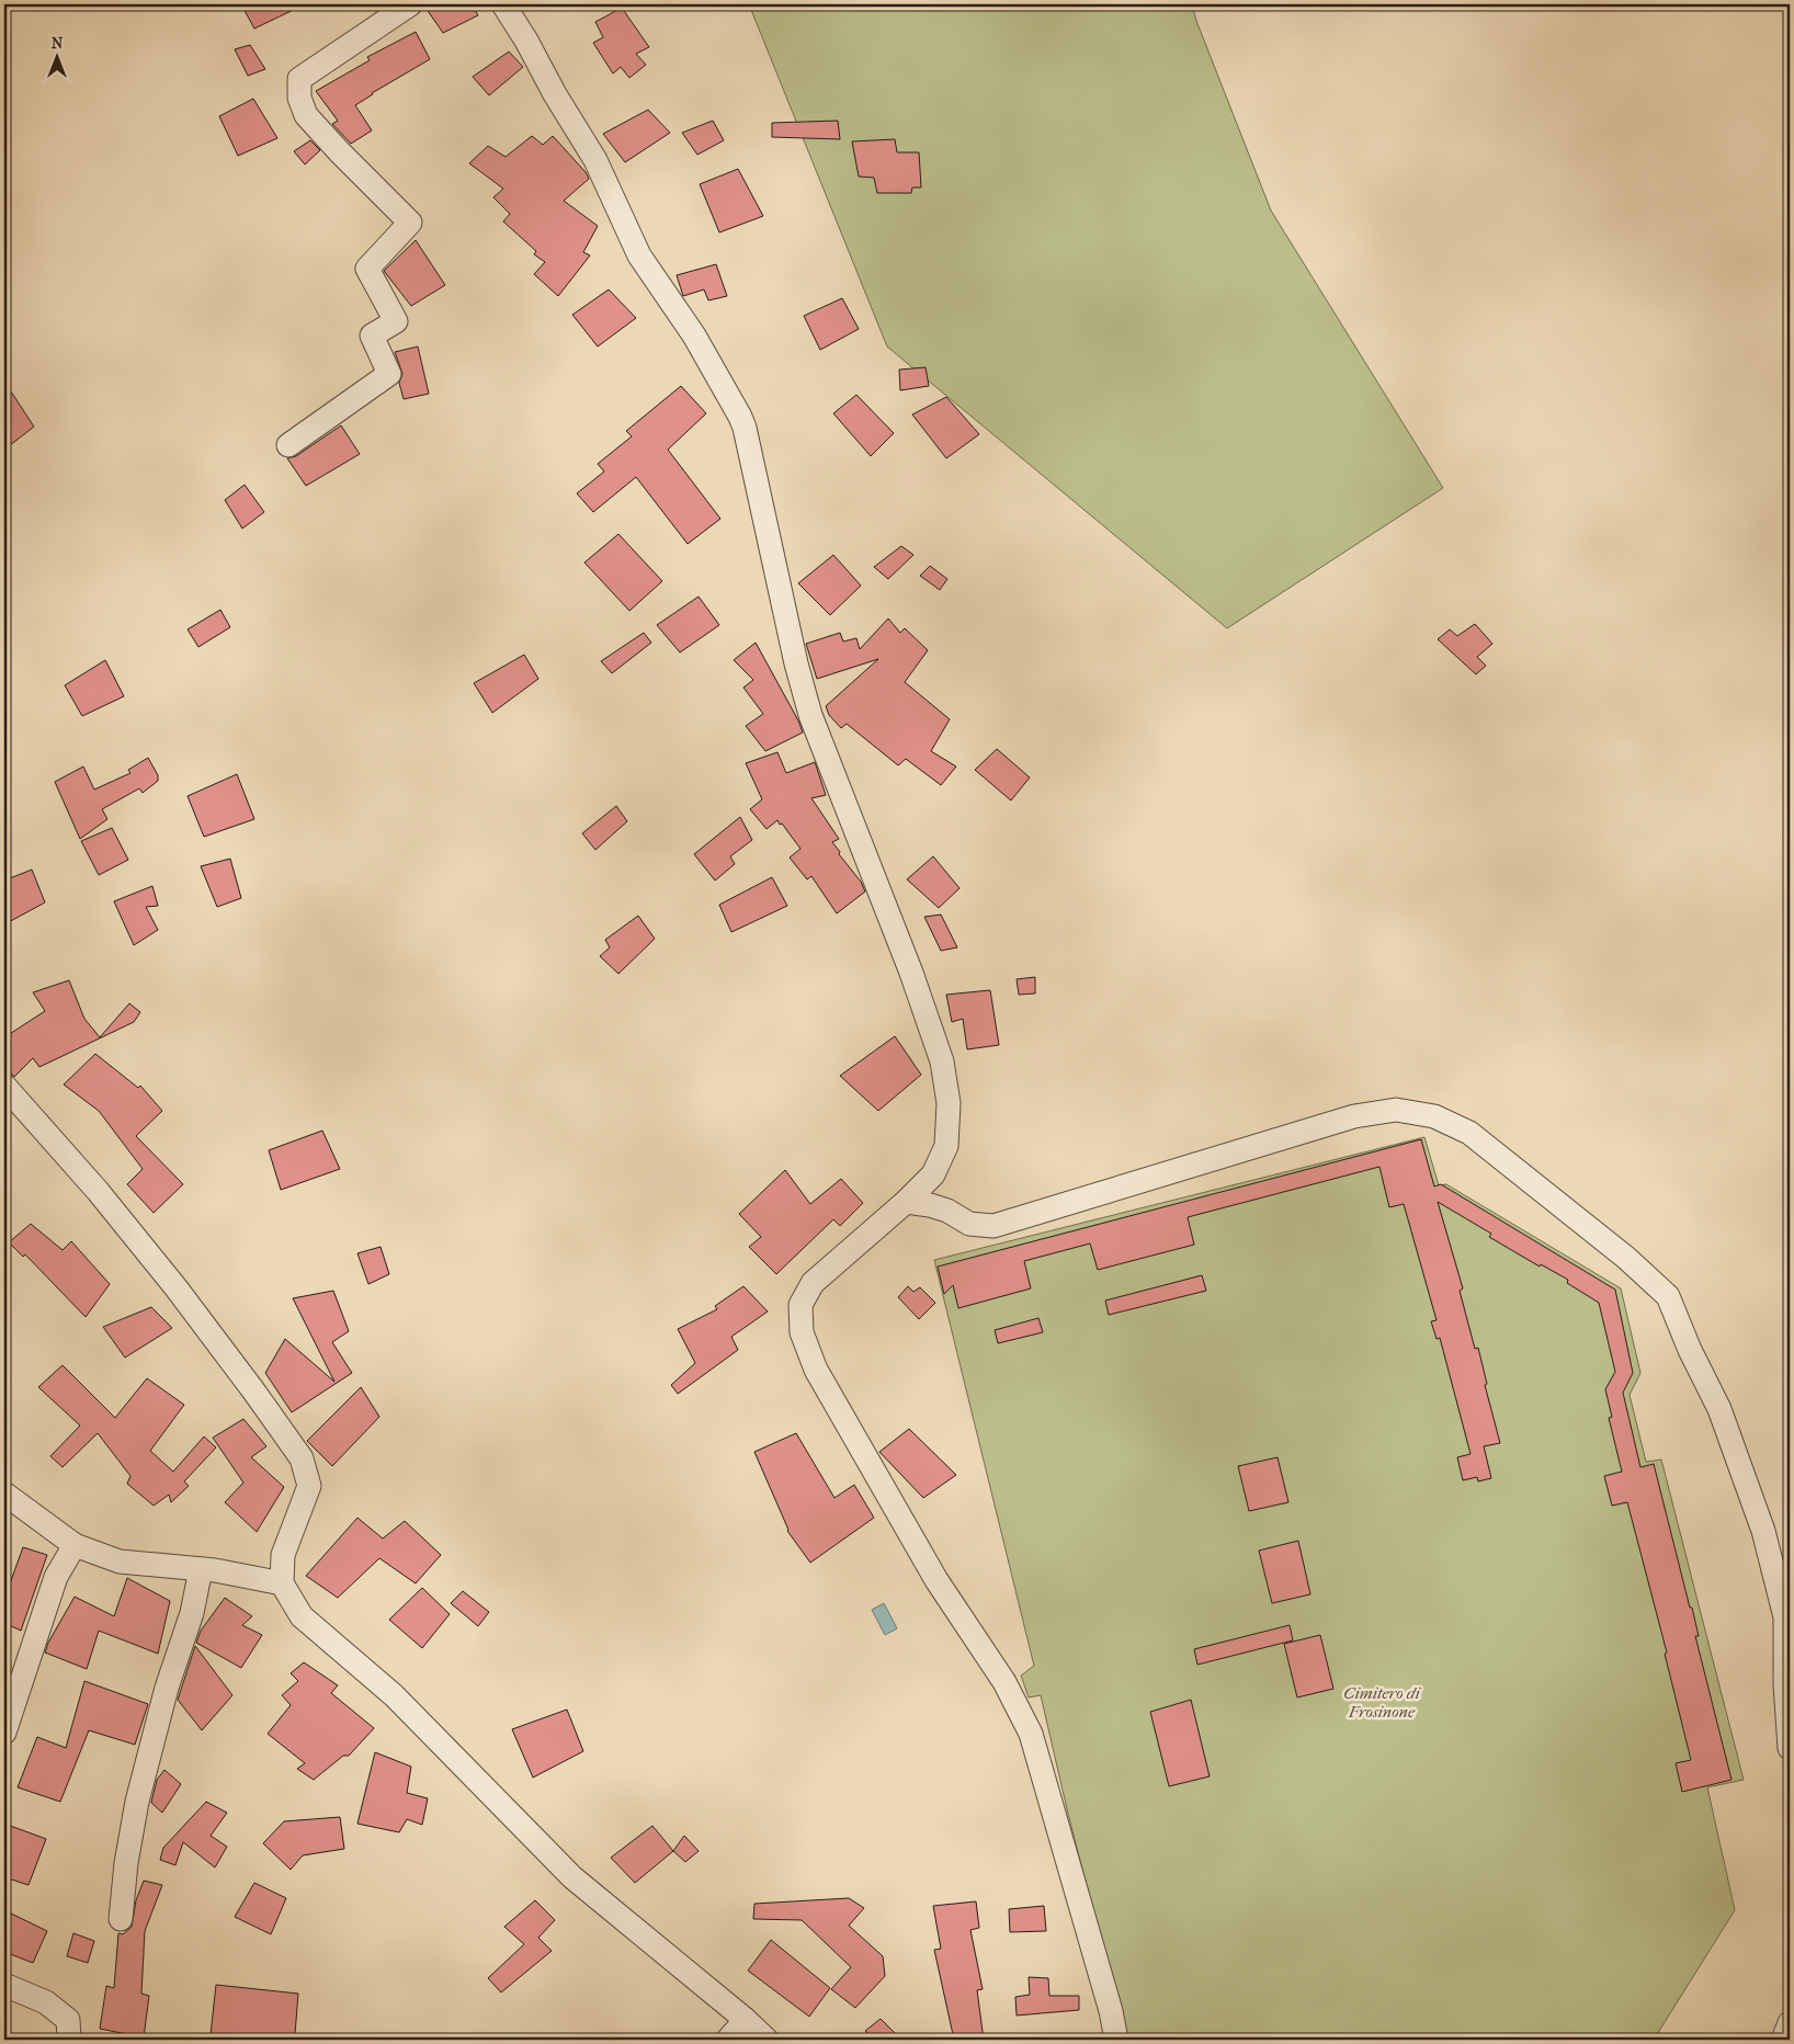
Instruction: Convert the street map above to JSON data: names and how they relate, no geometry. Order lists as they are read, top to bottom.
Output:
{
  "parks": ["Cimitero di Frosinone"],
  "north": "top"
}
